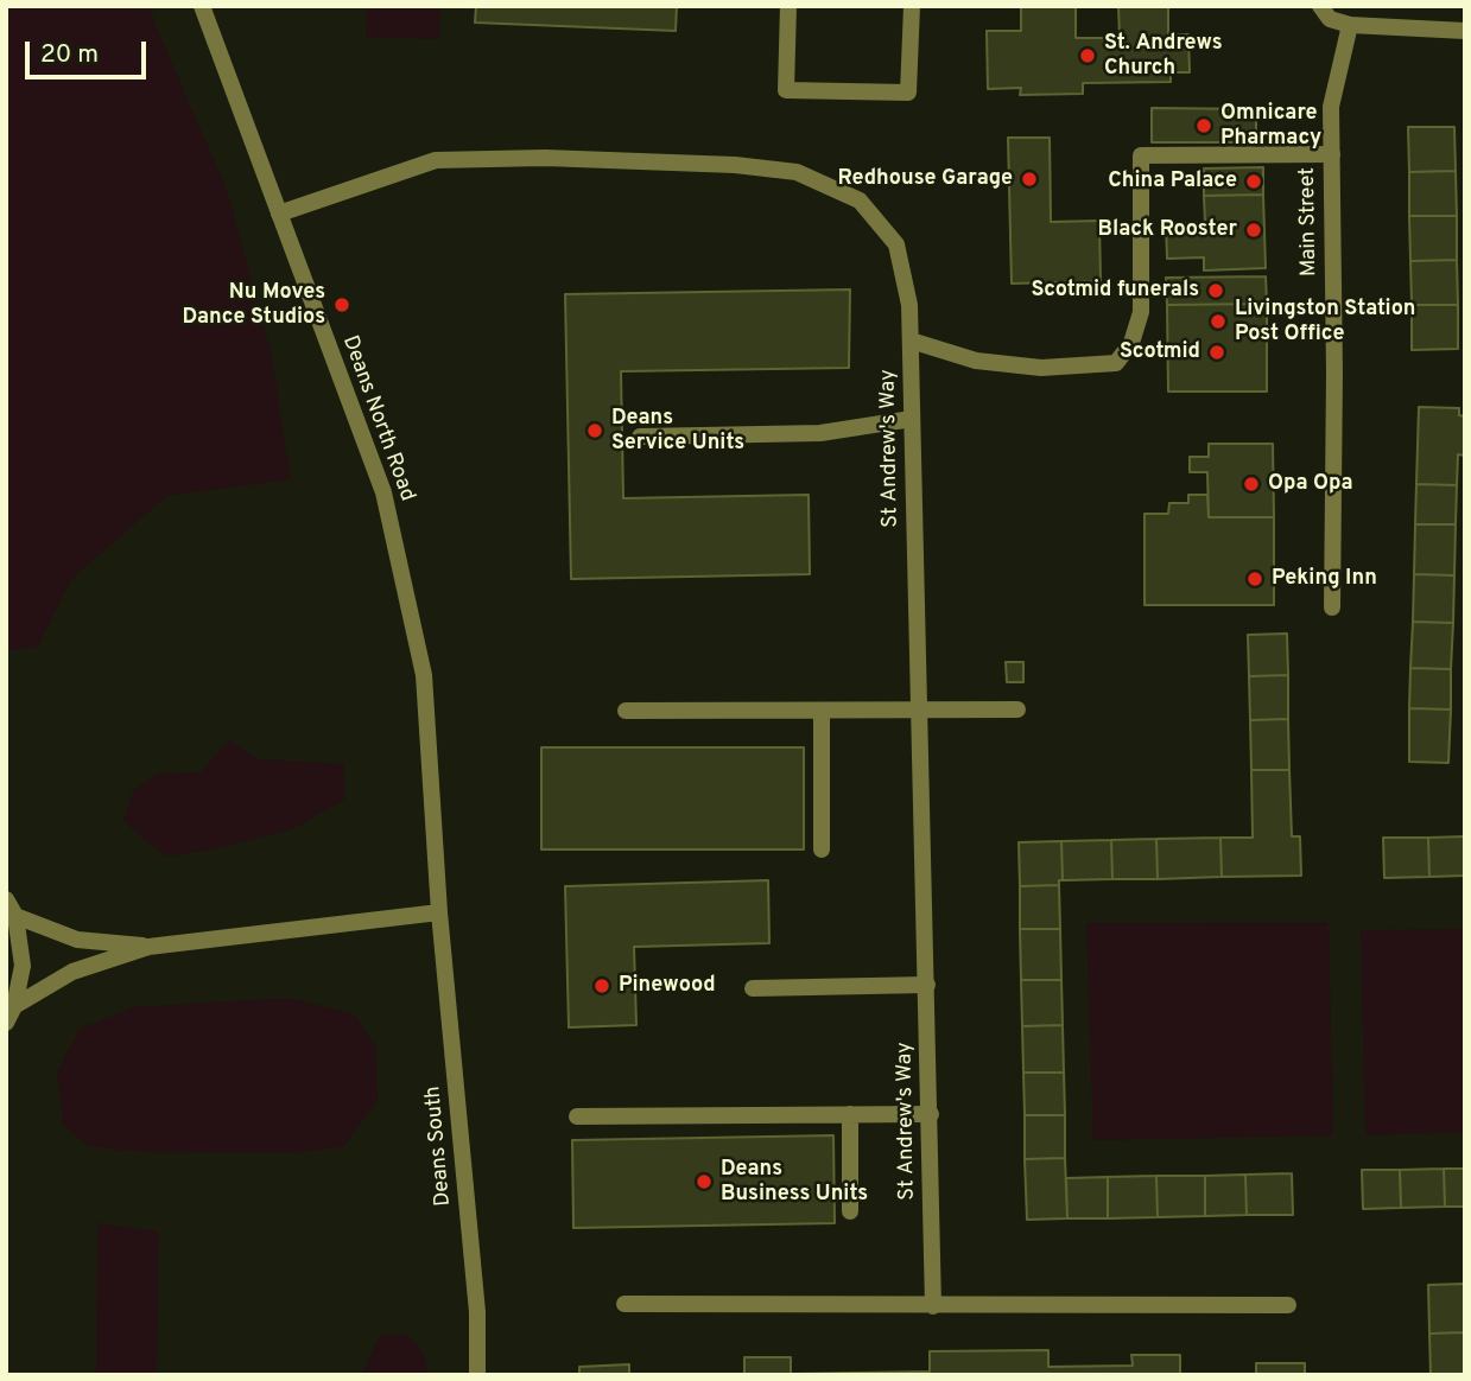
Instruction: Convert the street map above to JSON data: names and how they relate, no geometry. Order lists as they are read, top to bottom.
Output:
{
  "streets": {
    "street": [
      "Main Street",
      "Deans North Road",
      "St Andrew's Way",
      "Deans South"
    ]
  },
  "crossings": [
    ["Deans North Road", "St Andrew's Way"],
    ["Deans North Road", "Deans South"]
  ],
  "places": [
    "St. Andrews Church",
    "Omnicare Pharmacy",
    "Redhouse Garage",
    "China Palace",
    "Black Rooster",
    "Scotmid funerals",
    "Nu Moves Dance Studios",
    "Livingston Station Post Office",
    "Scotmid",
    "Deans Service Units",
    "Opa Opa",
    "Peking Inn",
    "Pinewood",
    "Deans Business Units"
  ],
  "scale_bar": "20 m"
}
